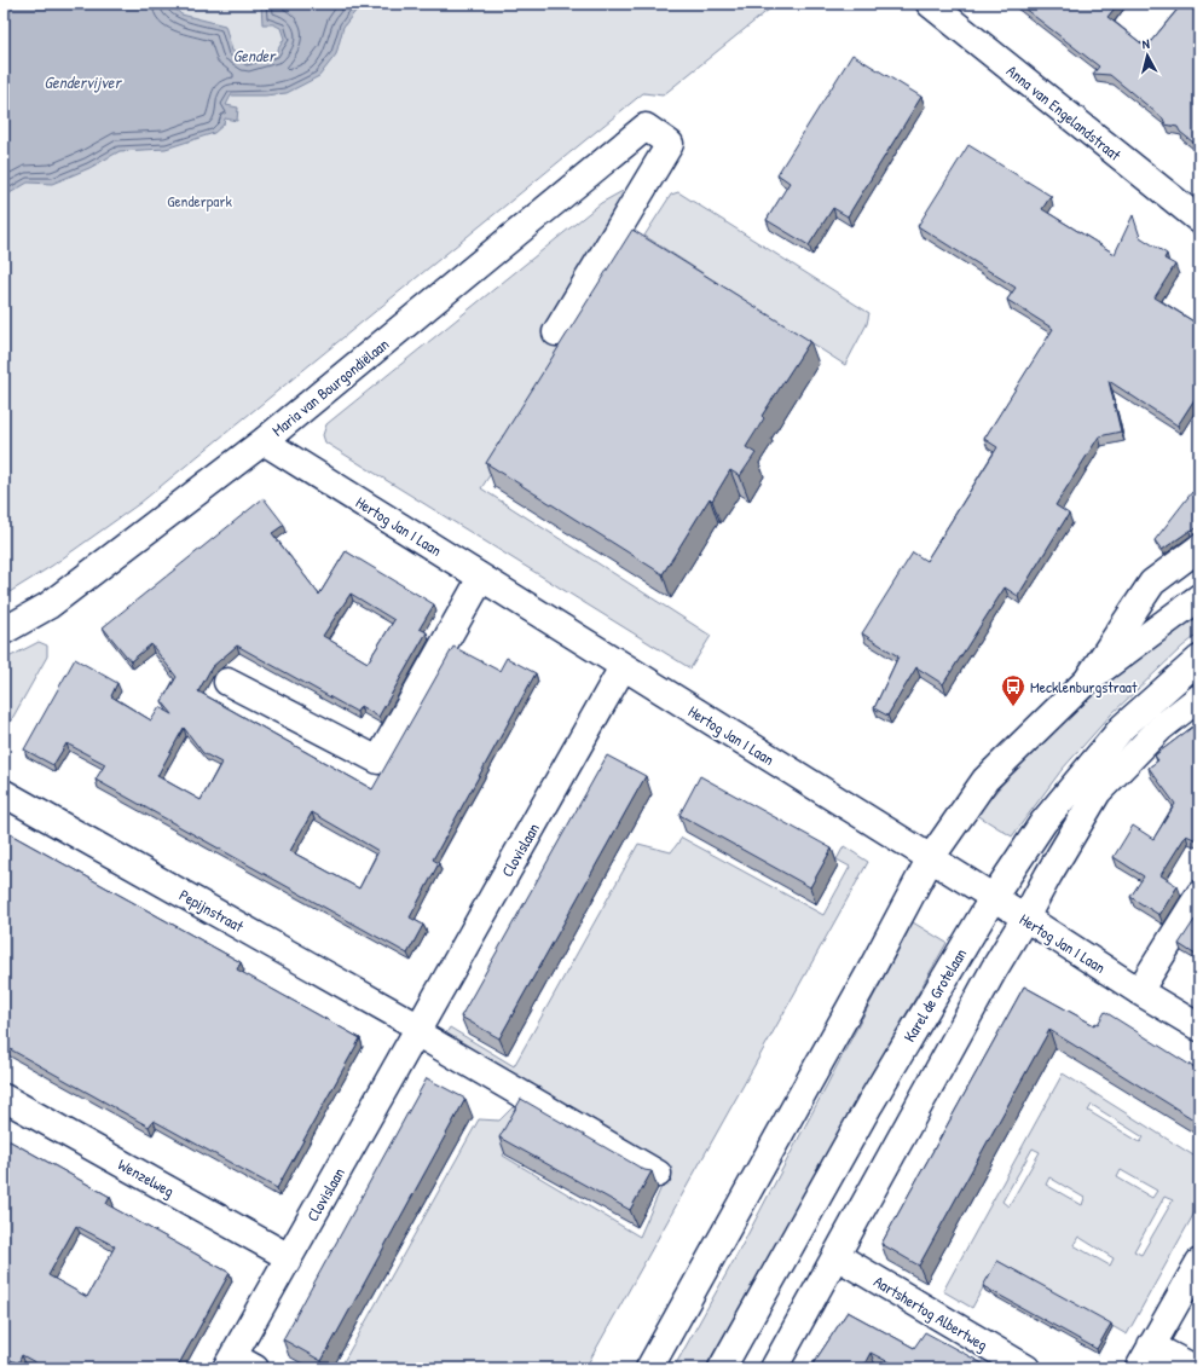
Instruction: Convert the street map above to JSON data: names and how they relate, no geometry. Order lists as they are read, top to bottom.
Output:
{
  "streets": {
    "street": [
      "Anna van Engelandstraat",
      "Maria van Bourgondiëlaan",
      "Hertog Jan I Laan",
      "Clovislaan",
      "Pepijnstraat",
      "Karel de Grotelaan",
      "Wenzelweg",
      "Aartshertog Albertweg"
    ]
  },
  "crossings": [
    ["Maria van Bourgondiëlaan", "Hertog Jan I Laan"],
    ["Hertog Jan I Laan", "Clovislaan"],
    ["Hertog Jan I Laan", "Karel de Grotelaan"],
    ["Clovislaan", "Pepijnstraat"],
    ["Clovislaan", "Wenzelweg"]
  ],
  "water": ["Gender", "Gendervijver"],
  "parks": ["Genderpark"],
  "places": {
    "bus stop": ["Mecklenburgstraat"]
  },
  "north": "top"
}
